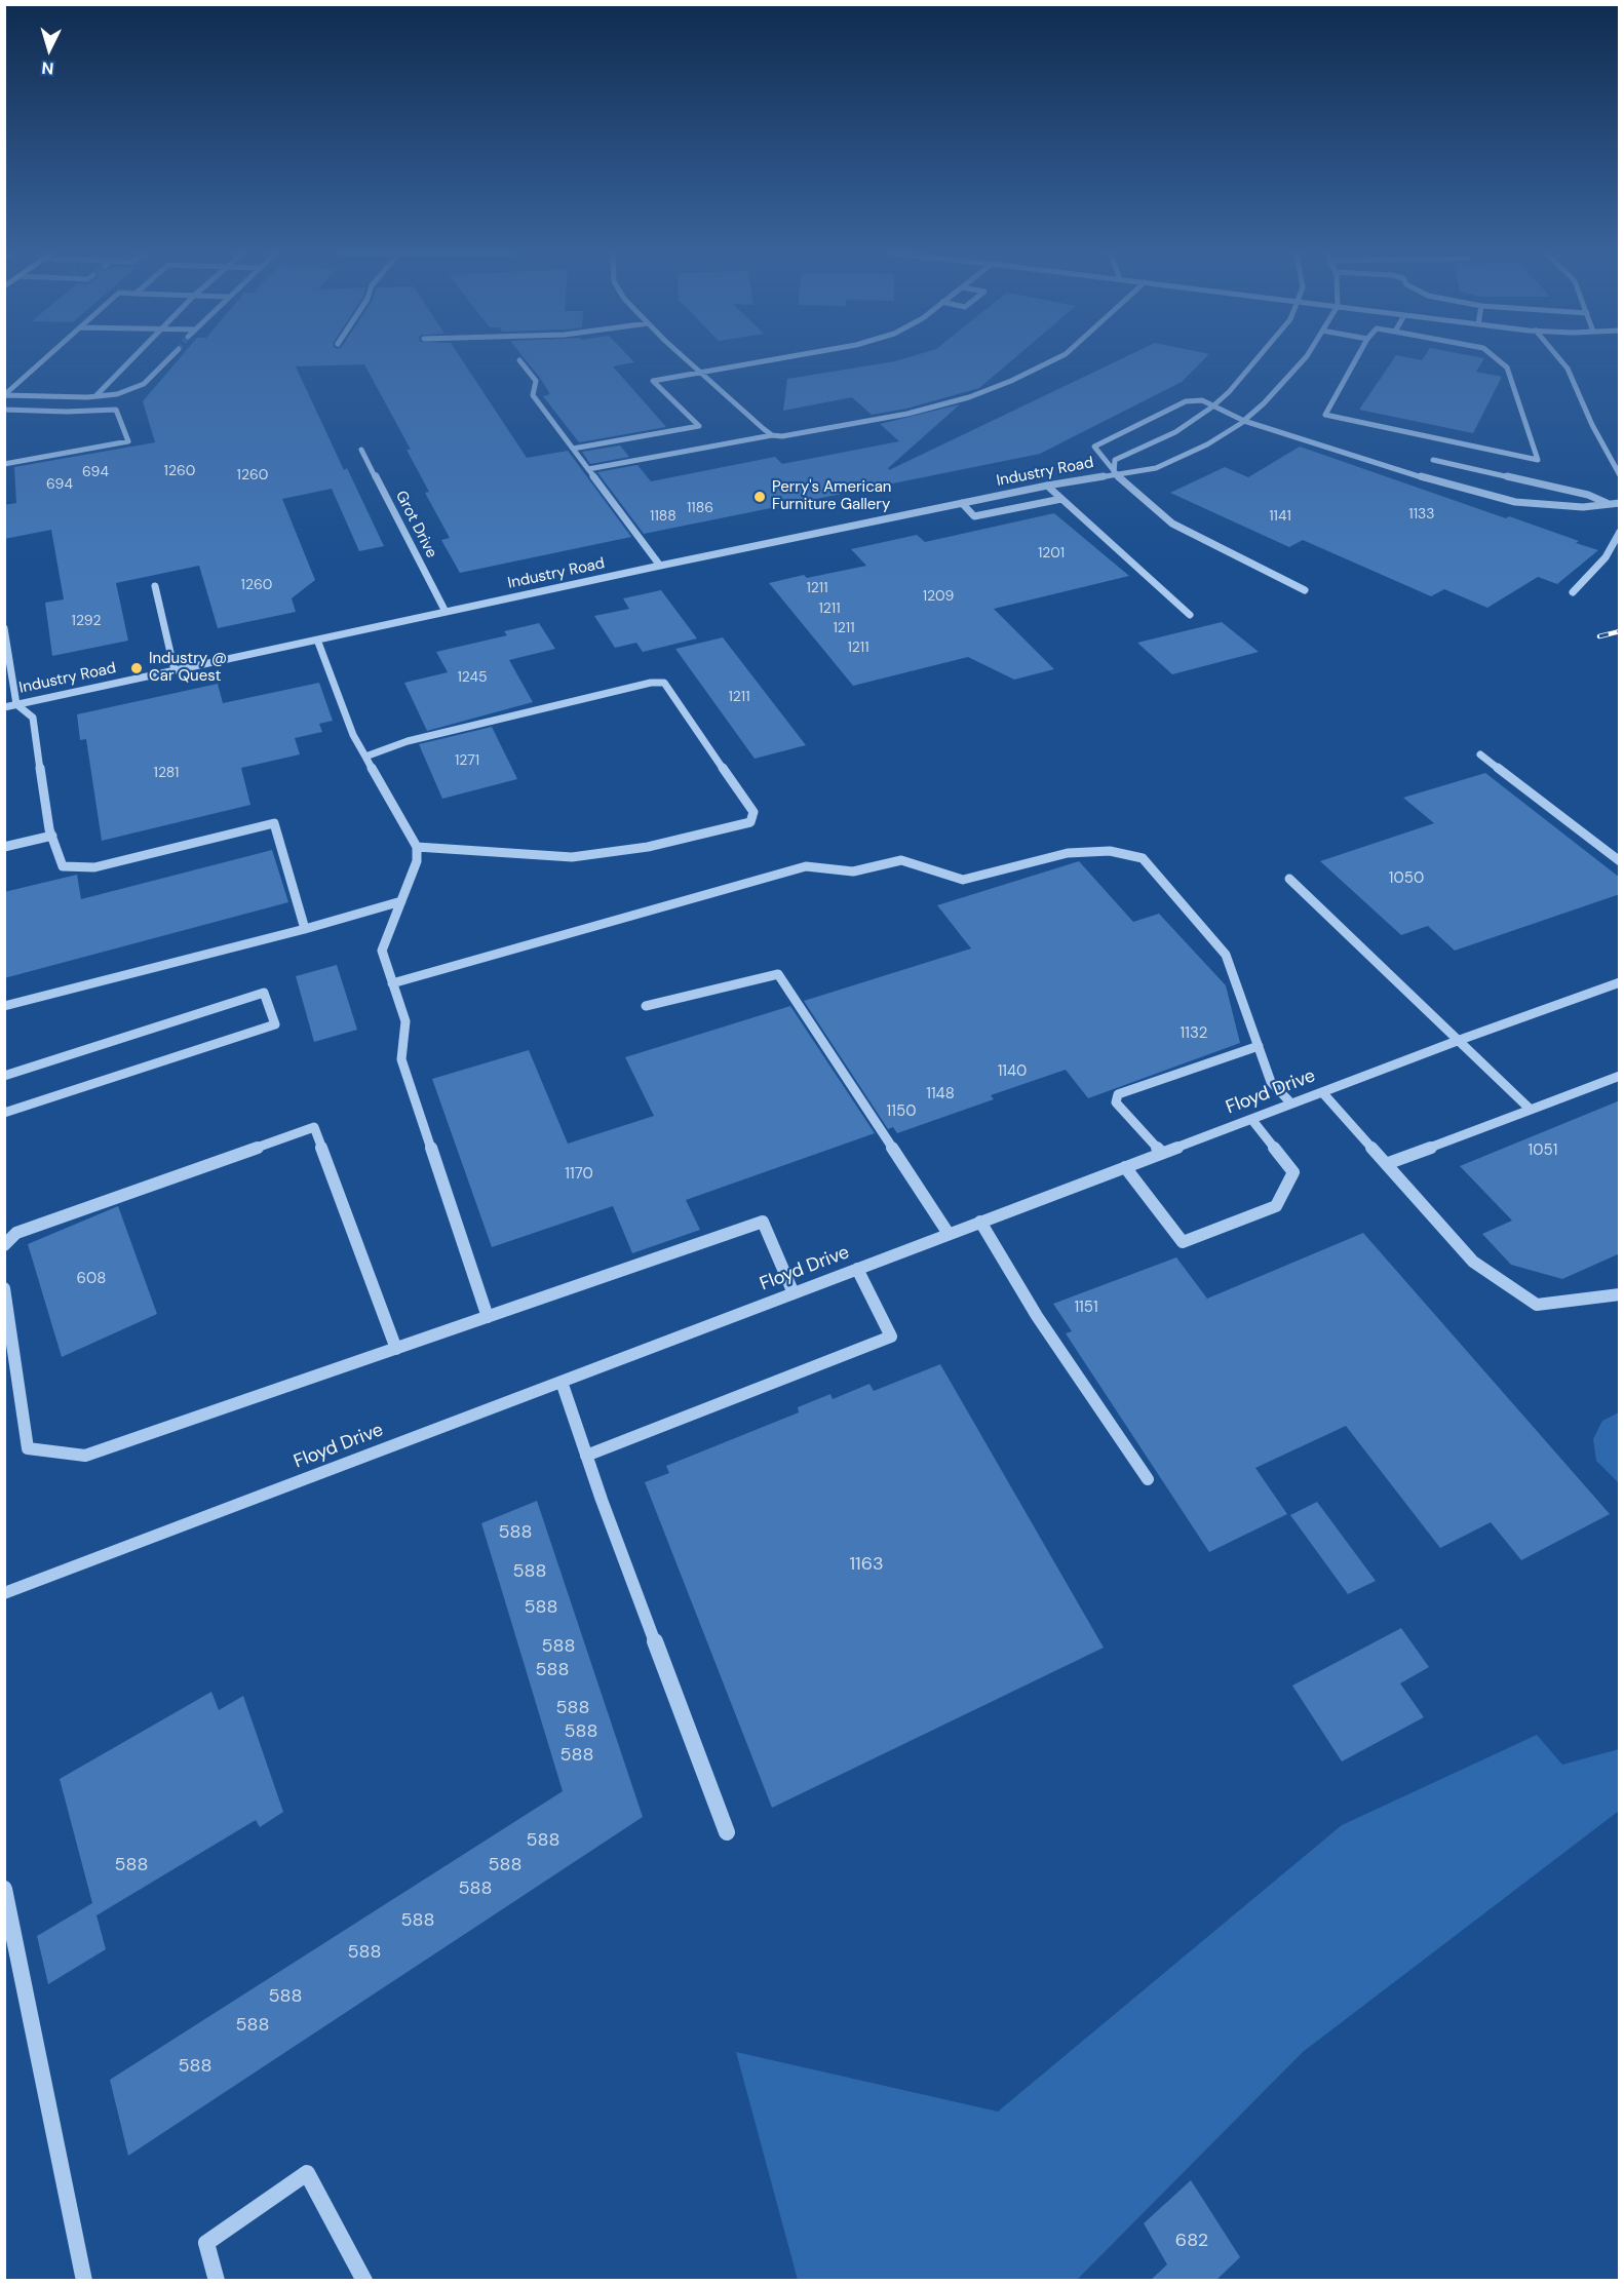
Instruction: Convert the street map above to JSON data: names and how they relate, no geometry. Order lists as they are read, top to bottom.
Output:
{
  "streets": {
    "street": ["Industry Road", "Grot Drive", "Floyd Drive"]
  },
  "crossings": [
    ["Industry Road", "Grot Drive"]
  ],
  "places": ["Perry's American Furniture Gallery", "Industry @ Car Quest"],
  "house_numbers": [
    "1260",
    "694",
    "1260",
    "694",
    "1186",
    "1133",
    "1188",
    "1141",
    "1201",
    "1260",
    "1211",
    "1209",
    "1211",
    "1292",
    "1211",
    "1211",
    "1245",
    "1211",
    "1271",
    "1281",
    "1050",
    "1132",
    "1140",
    "1148",
    "1150",
    "1051",
    "1170",
    "608",
    "1151",
    "588",
    "1163",
    "588",
    "588",
    "588",
    "588",
    "588",
    "588",
    "588",
    "588",
    "588",
    "588",
    "588",
    "588",
    "588",
    "588",
    "588",
    "588",
    "682"
  ],
  "north": "bottom"
}
